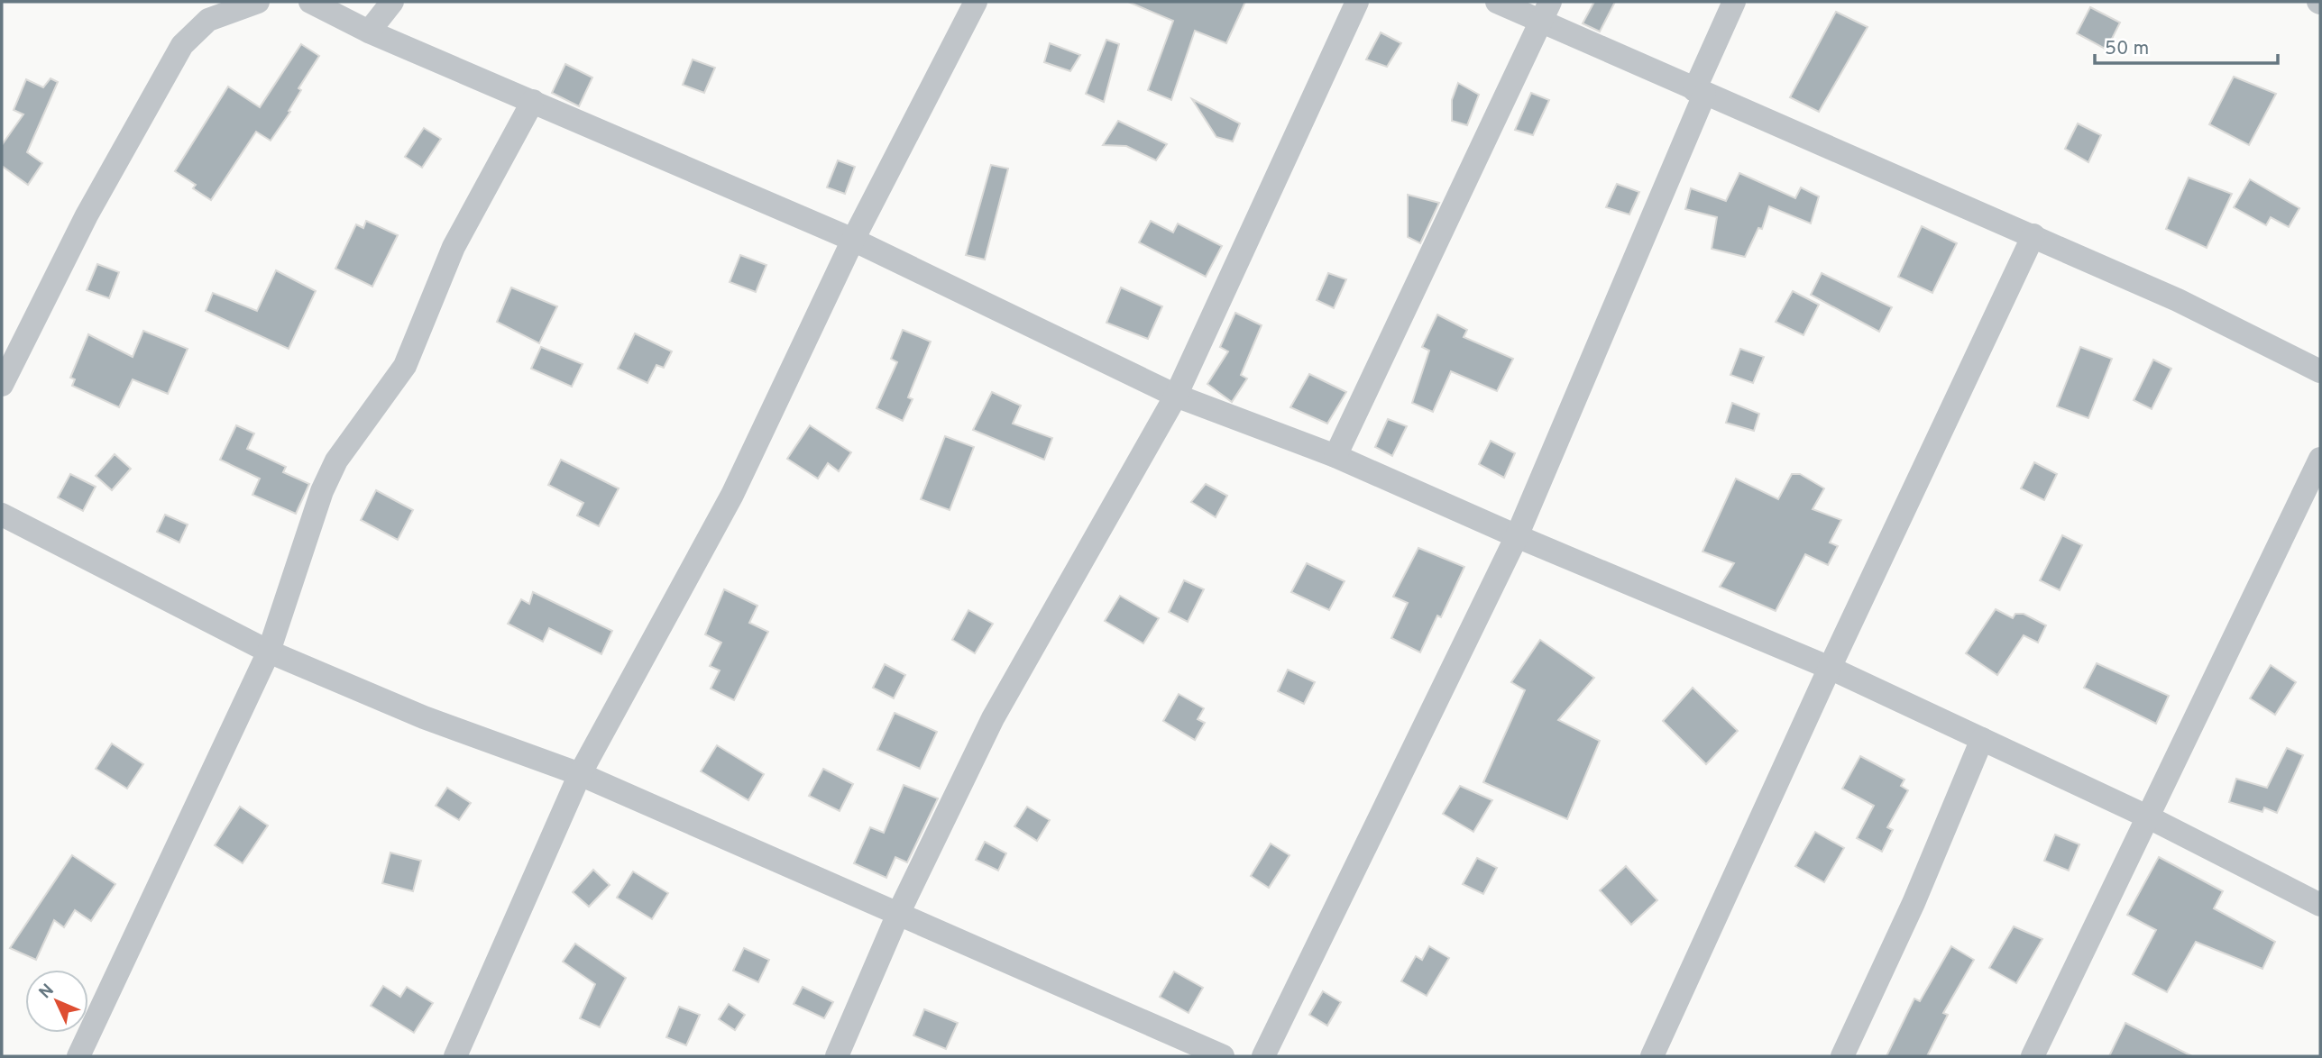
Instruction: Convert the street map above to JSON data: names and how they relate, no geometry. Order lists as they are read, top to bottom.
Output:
{
  "scale_bar": "50 m",
  "north": "top left"
}
